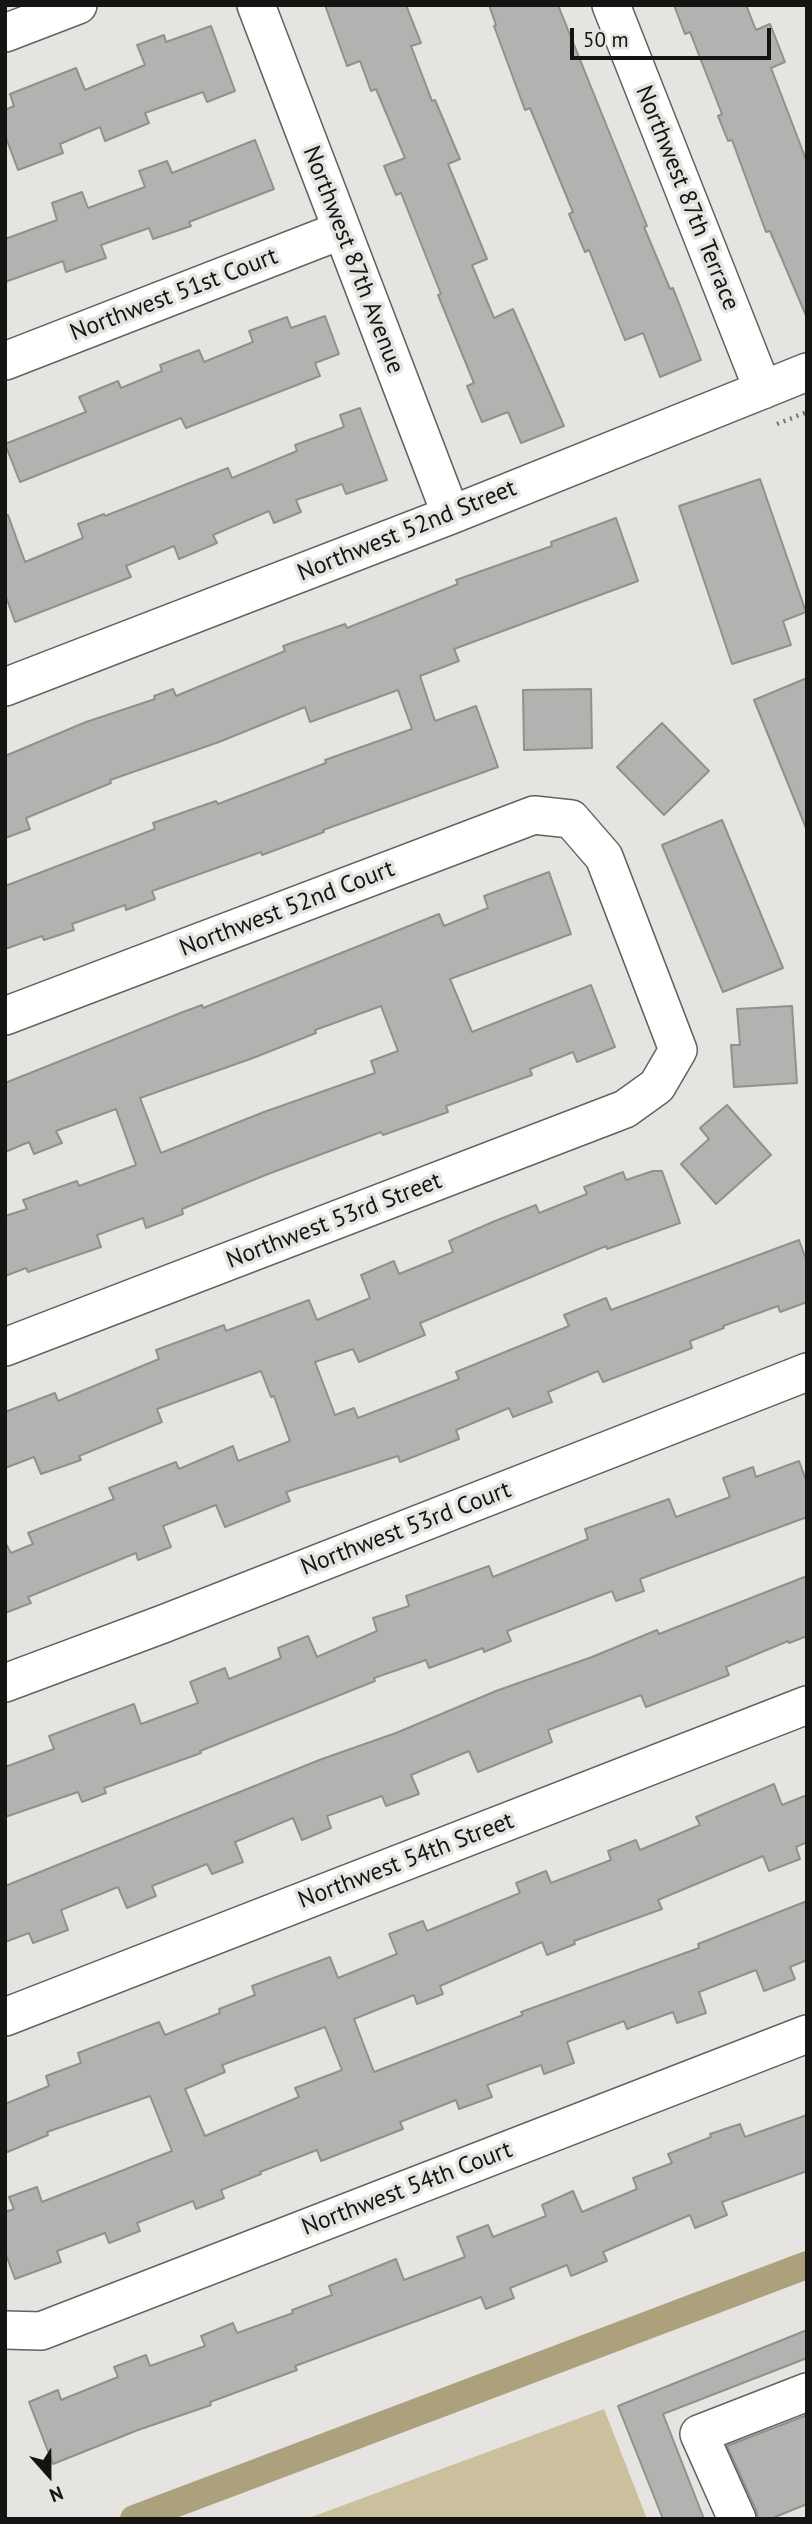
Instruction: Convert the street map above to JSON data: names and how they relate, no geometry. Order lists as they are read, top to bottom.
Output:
{
  "streets": {
    "street": [
      "Northwest 87th Terrace",
      "Northwest 87th Avenue",
      "Northwest 51st Court",
      "Northwest 52nd Street",
      "Northwest 52nd Court",
      "Northwest 53rd Street",
      "Northwest 53rd Court",
      "Northwest 54th Street",
      "Northwest 54th Court"
    ]
  },
  "crossings": [
    ["Northwest 87th Terrace", "Northwest 52nd Street"],
    ["Northwest 87th Avenue", "Northwest 51st Court"],
    ["Northwest 87th Avenue", "Northwest 52nd Street"],
    ["Northwest 52nd Court", "Northwest 53rd Street"]
  ],
  "scale_bar": "50 m",
  "north": "bottom"
}
